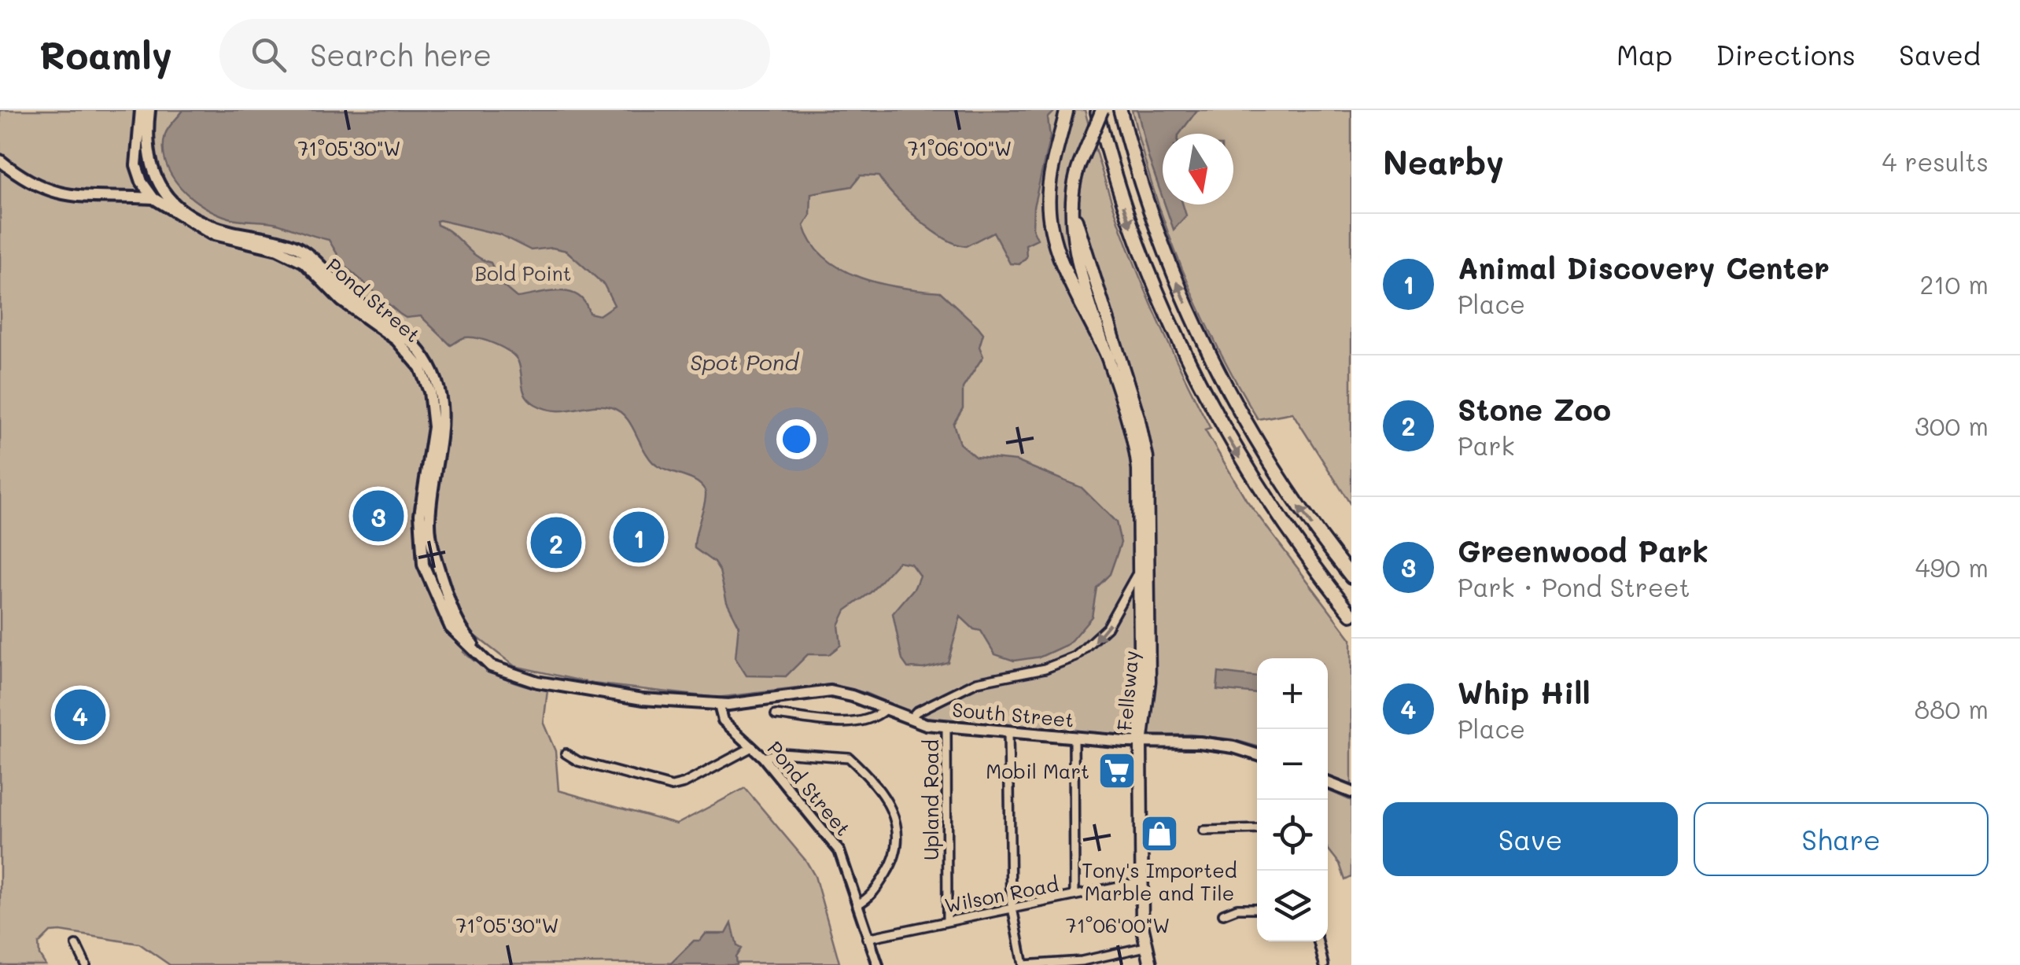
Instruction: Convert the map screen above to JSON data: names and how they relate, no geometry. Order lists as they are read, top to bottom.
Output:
{
  "streets": {
    "main road": ["Pond Street", "Fellsway", "South Street"],
    "street": ["Upland Road", "Wilson Road"]
  },
  "crossings": [
    ["Pond Street", "South Street"],
    ["Pond Street", "Wilson Road"],
    ["Fellsway", "South Street"],
    ["South Street", "Upland Road"],
    ["Upland Road", "Wilson Road"]
  ],
  "water": ["Spot Pond"],
  "parks": ["Bold Point"],
  "places": {
    "supermarket": ["Mobil Mart"],
    "shop": ["Tony's Imported Marble and Tile"]
  },
  "north": "bottom",
  "page": {
    "header": "Roamly",
    "search": "Search here",
    "nav": ["Map", "Directions", "Saved"],
    "heading": ["Nearby", "4 results"],
    "list": [
      {
        "mark": "1",
        "name": "Animal Discovery Center",
        "note": "Place",
        "value": "210 m"
      },
      {
        "mark": "2",
        "name": "Stone Zoo",
        "note": "Park",
        "value": "300 m"
      },
      {
        "mark": "3",
        "name": "Greenwood Park",
        "note": "Park · Pond Street",
        "value": "490 m"
      },
      {
        "mark": "4",
        "name": "Whip Hill",
        "note": "Place",
        "value": "880 m"
      }
    ],
    "pins": [
      "3",
      "1",
      "2",
      "4"
    ],
    "map_buttons": ["+", "−"],
    "buttons": ["Save", "Share"]
  },
  "coordinates": ["71°05'30\"W", "71°06'00\"W"]
}
